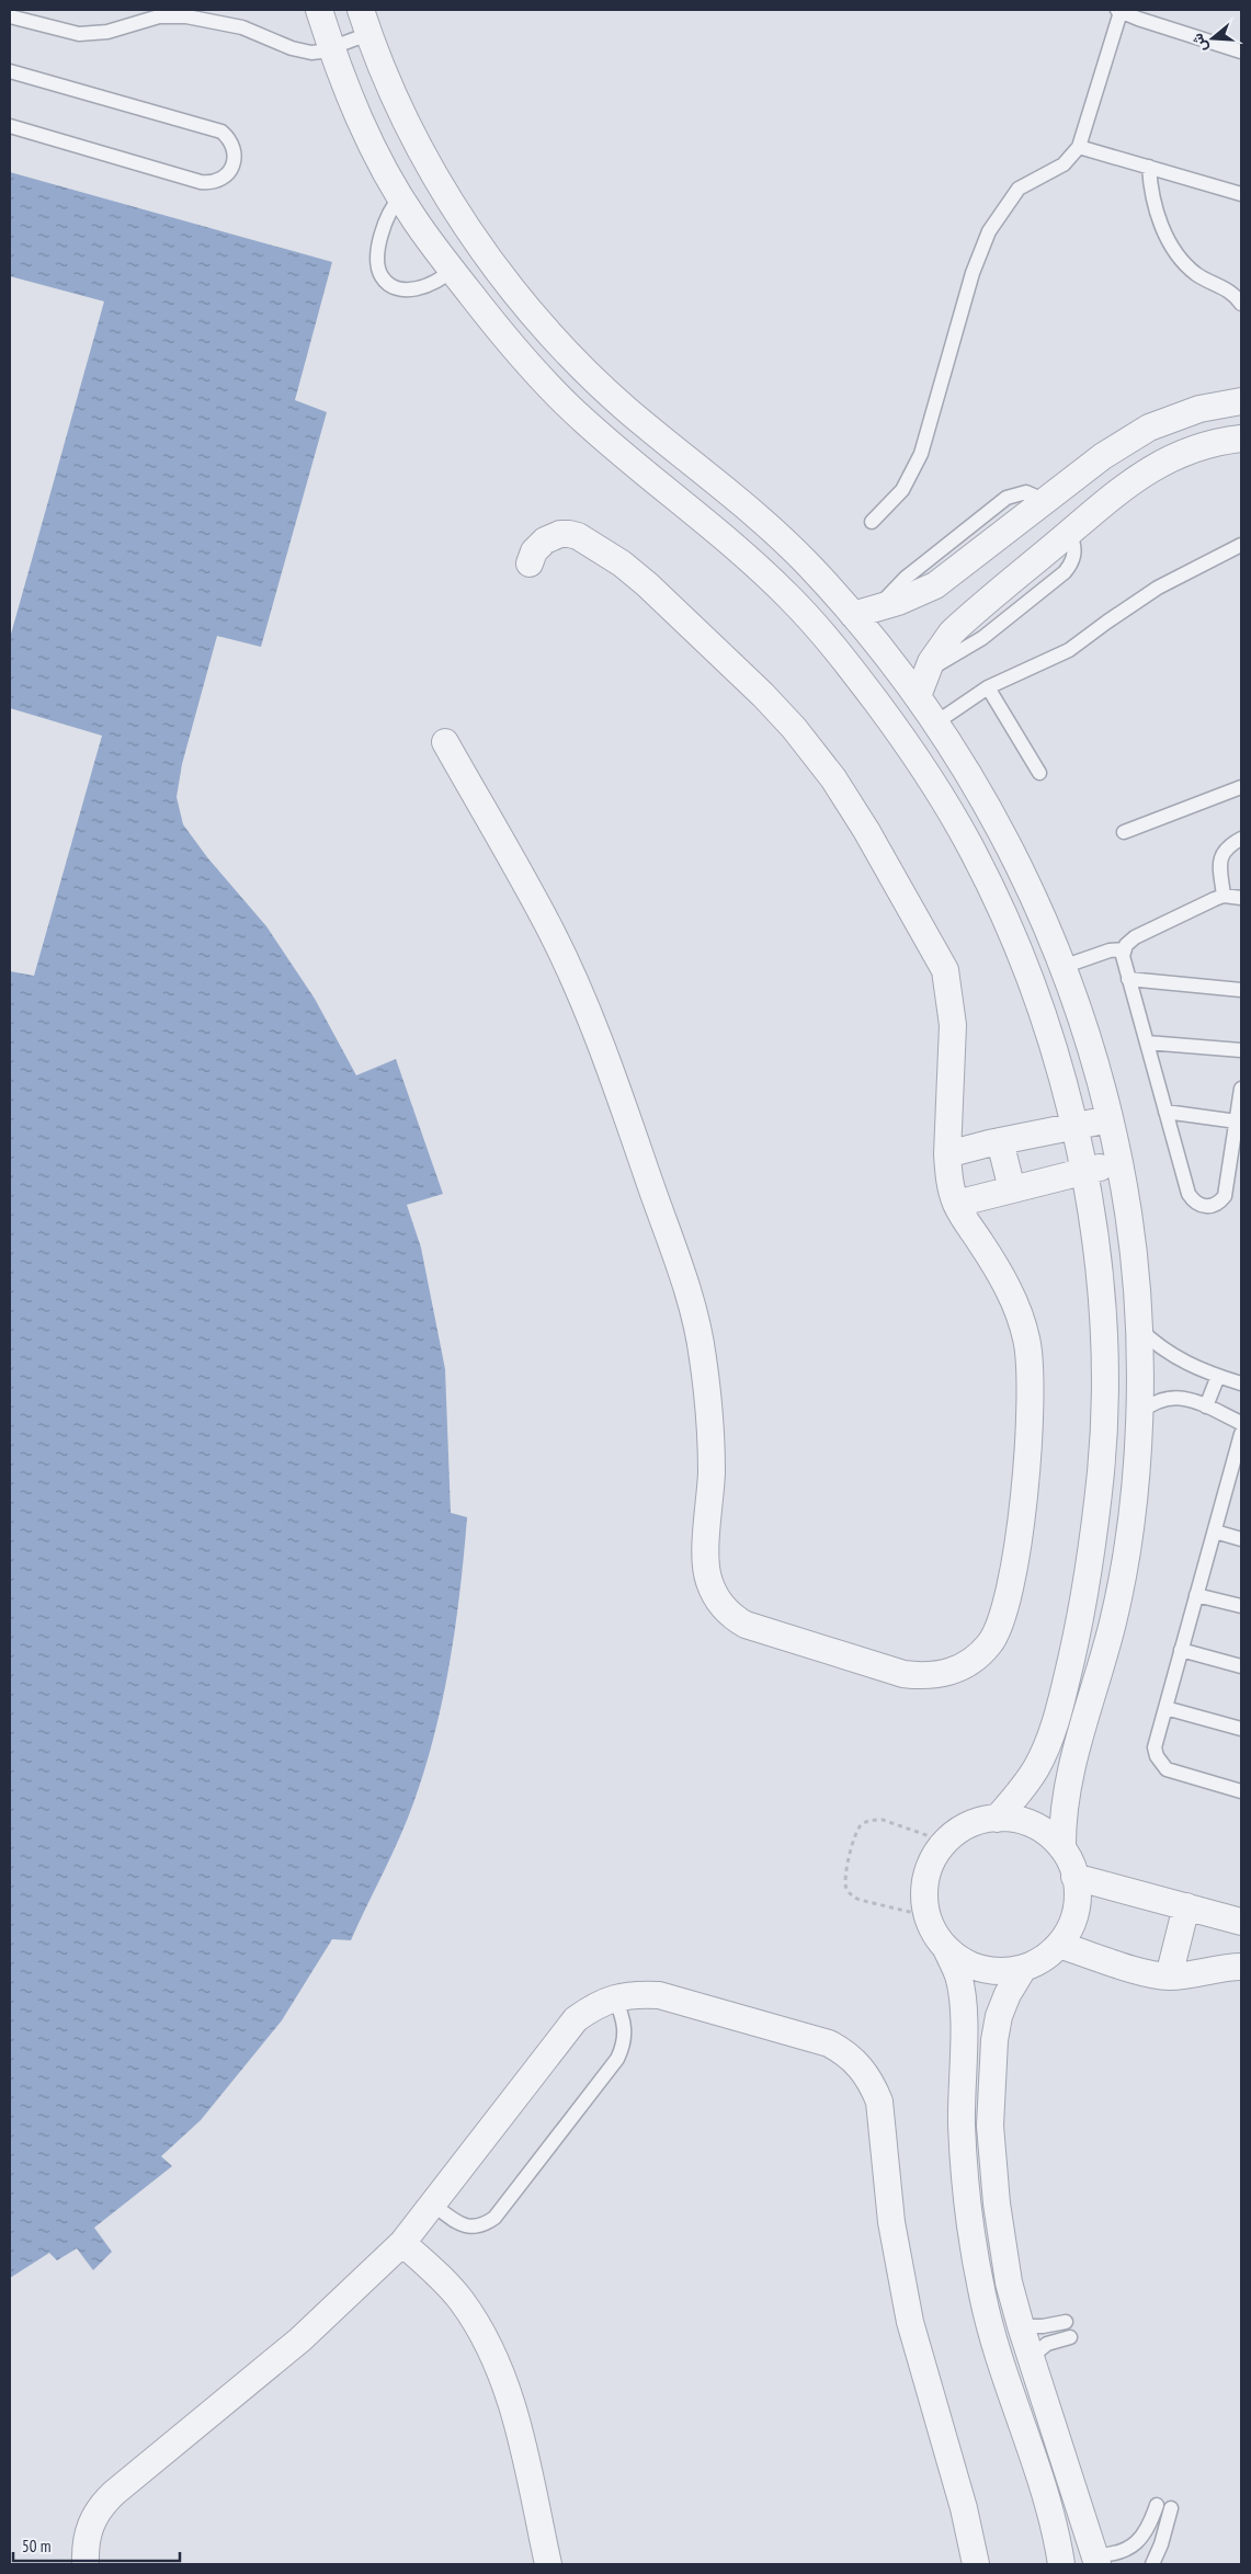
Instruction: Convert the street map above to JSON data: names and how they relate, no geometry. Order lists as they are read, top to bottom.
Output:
{
  "scale_bar": "50 m",
  "north": "left"
}
